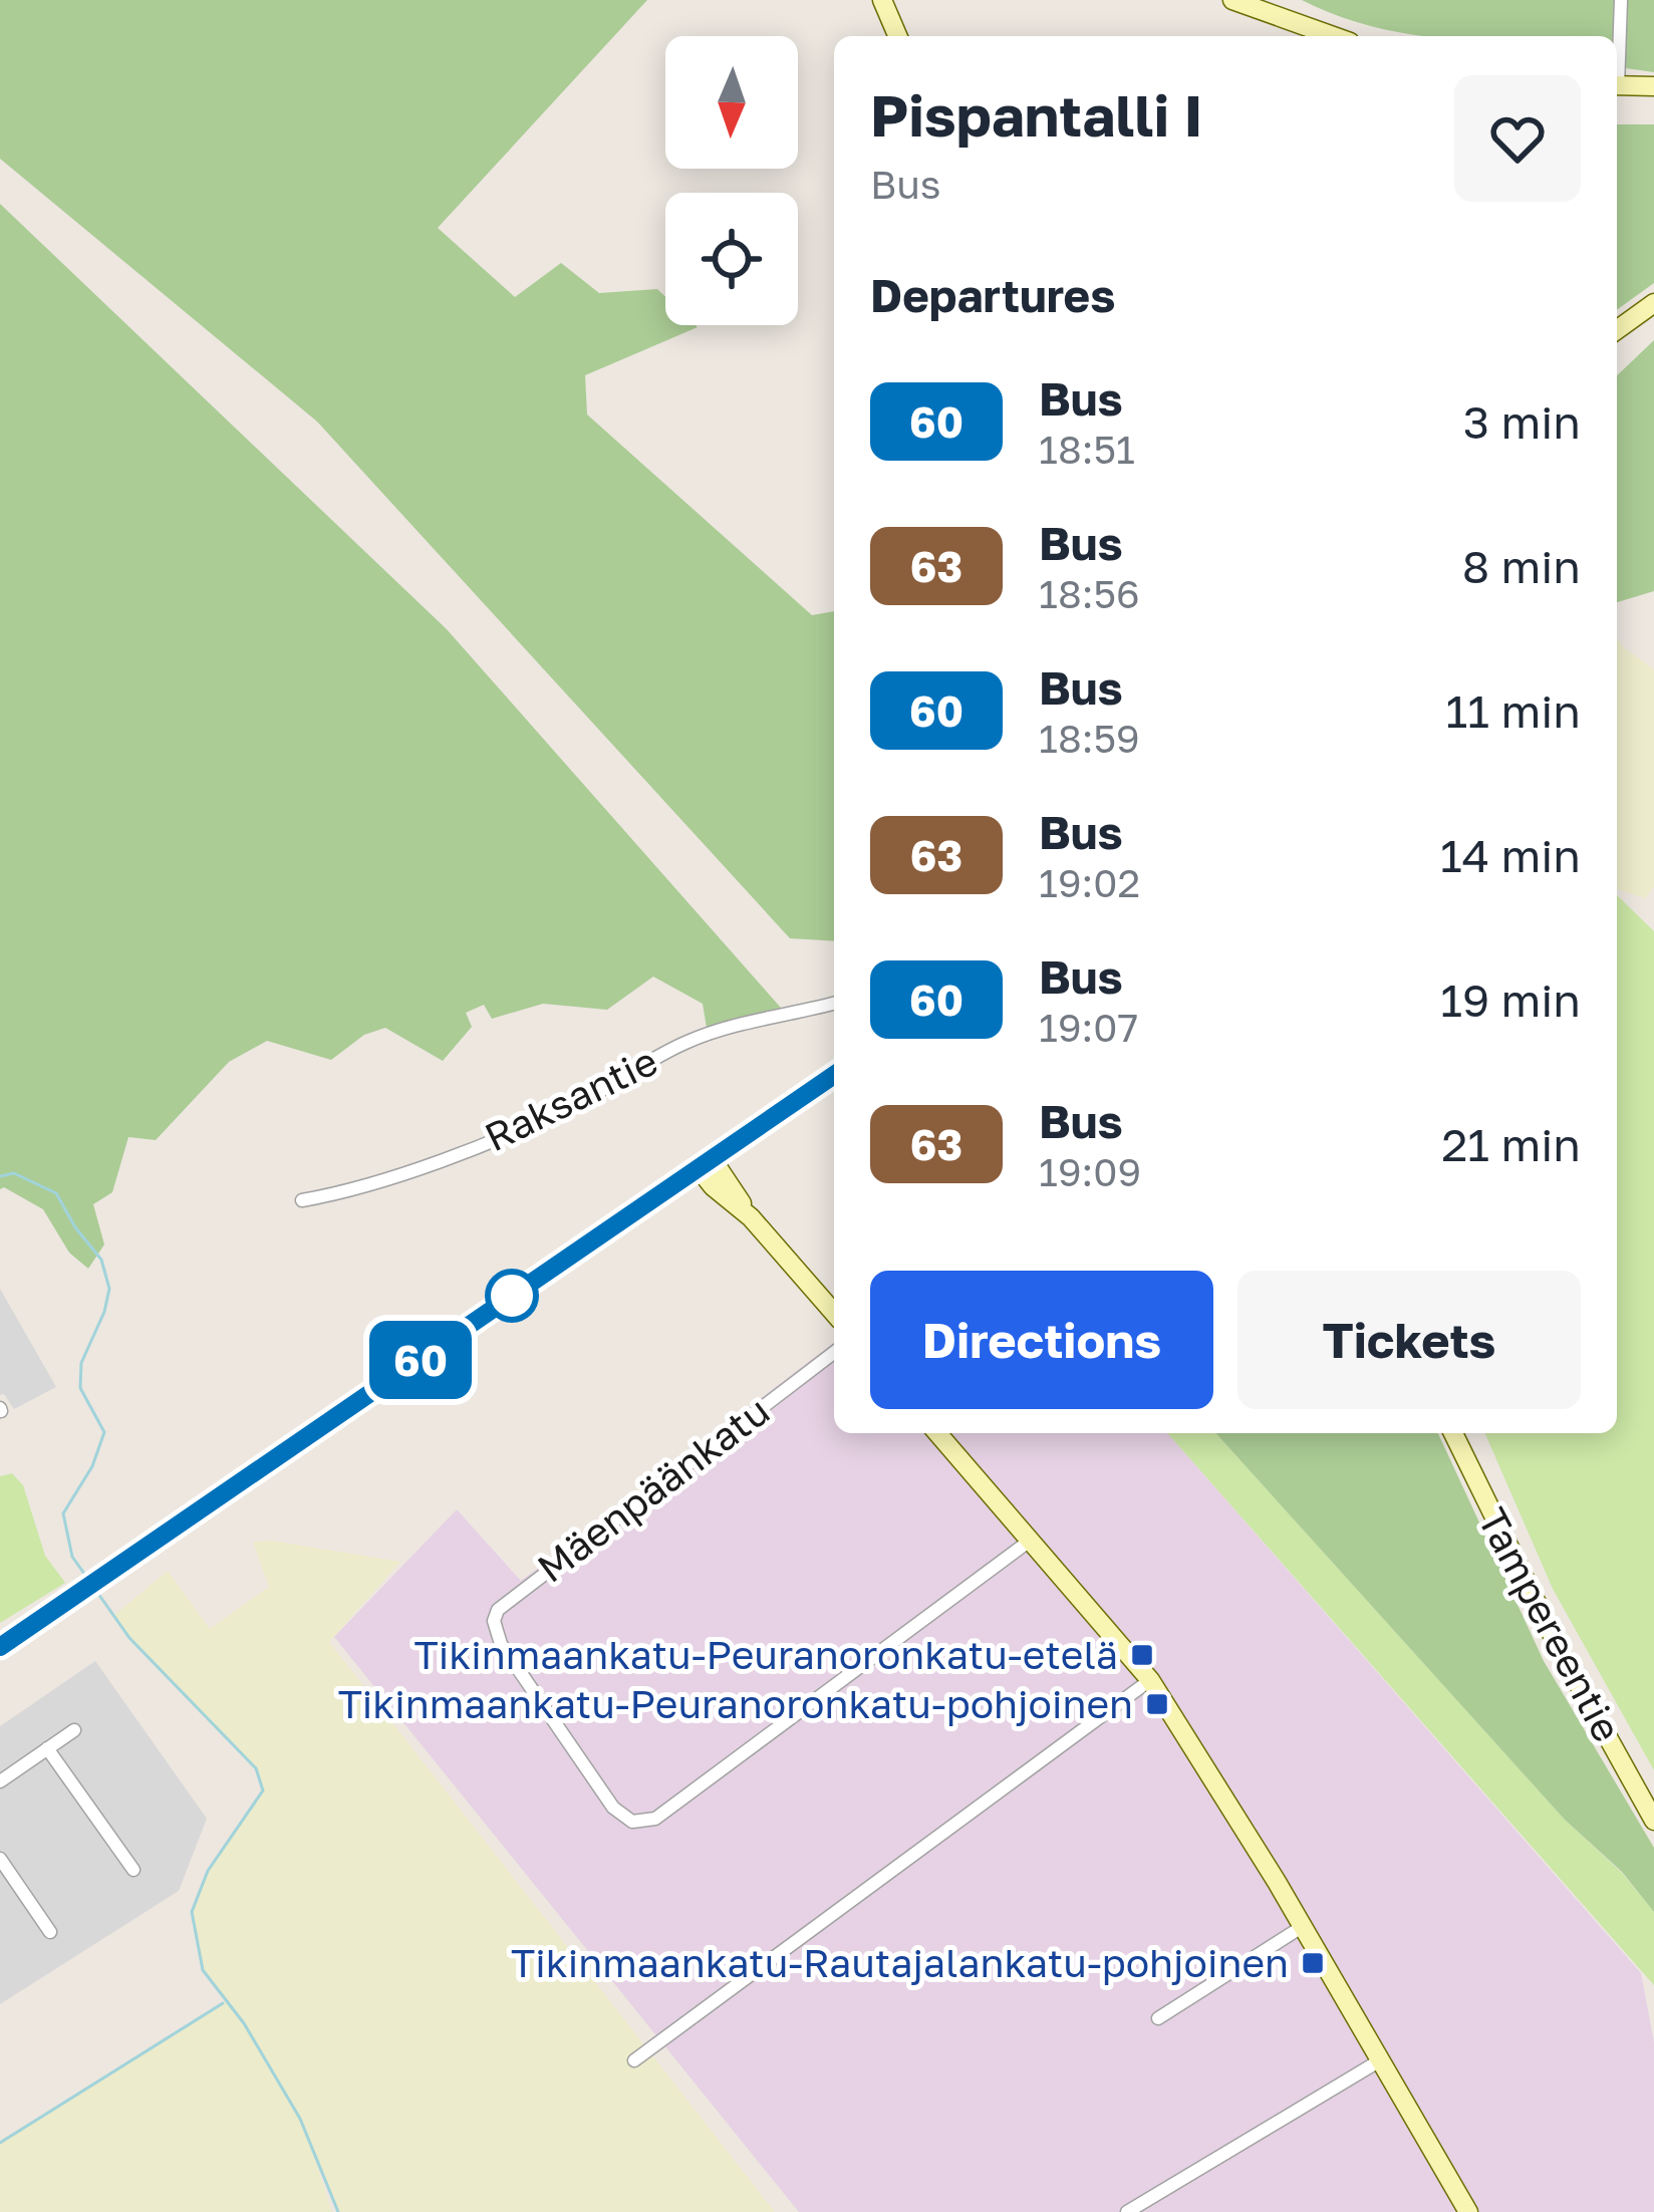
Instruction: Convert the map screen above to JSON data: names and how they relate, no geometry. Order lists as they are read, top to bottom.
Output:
{
  "streets": {
    "main road": ["Tampereentie"],
    "street": ["Raksantie", "Mäenpäänkatu"]
  },
  "places": {
    "transit": ["Tikinmaankatu-Peuranoronkatu-etelä", "Tikinmaankatu-Peuranoronkatu-pohjoinen", "Tikinmaankatu-Rautajalankatu-pohjoinen"]
  },
  "lines": ["bus line 60"],
  "north": "bottom",
  "page": {
    "on_map": "60",
    "heading": [
      ["Pispantalli I", "Bus"],
      "Departures"
    ],
    "list": [
      {
        "mark": "60",
        "name": "Bus",
        "note": "18:51",
        "value": "3 min"
      },
      {
        "mark": "63",
        "name": "Bus",
        "note": "18:56",
        "value": "8 min"
      },
      {
        "mark": "60",
        "name": "Bus",
        "note": "18:59",
        "value": "11 min"
      },
      {
        "mark": "63",
        "name": "Bus",
        "note": "19:02",
        "value": "14 min"
      },
      {
        "mark": "60",
        "name": "Bus",
        "note": "19:07",
        "value": "19 min"
      },
      {
        "mark": "63",
        "name": "Bus",
        "note": "19:09",
        "value": "21 min"
      }
    ],
    "buttons": ["Directions", "Tickets"]
  }
}
